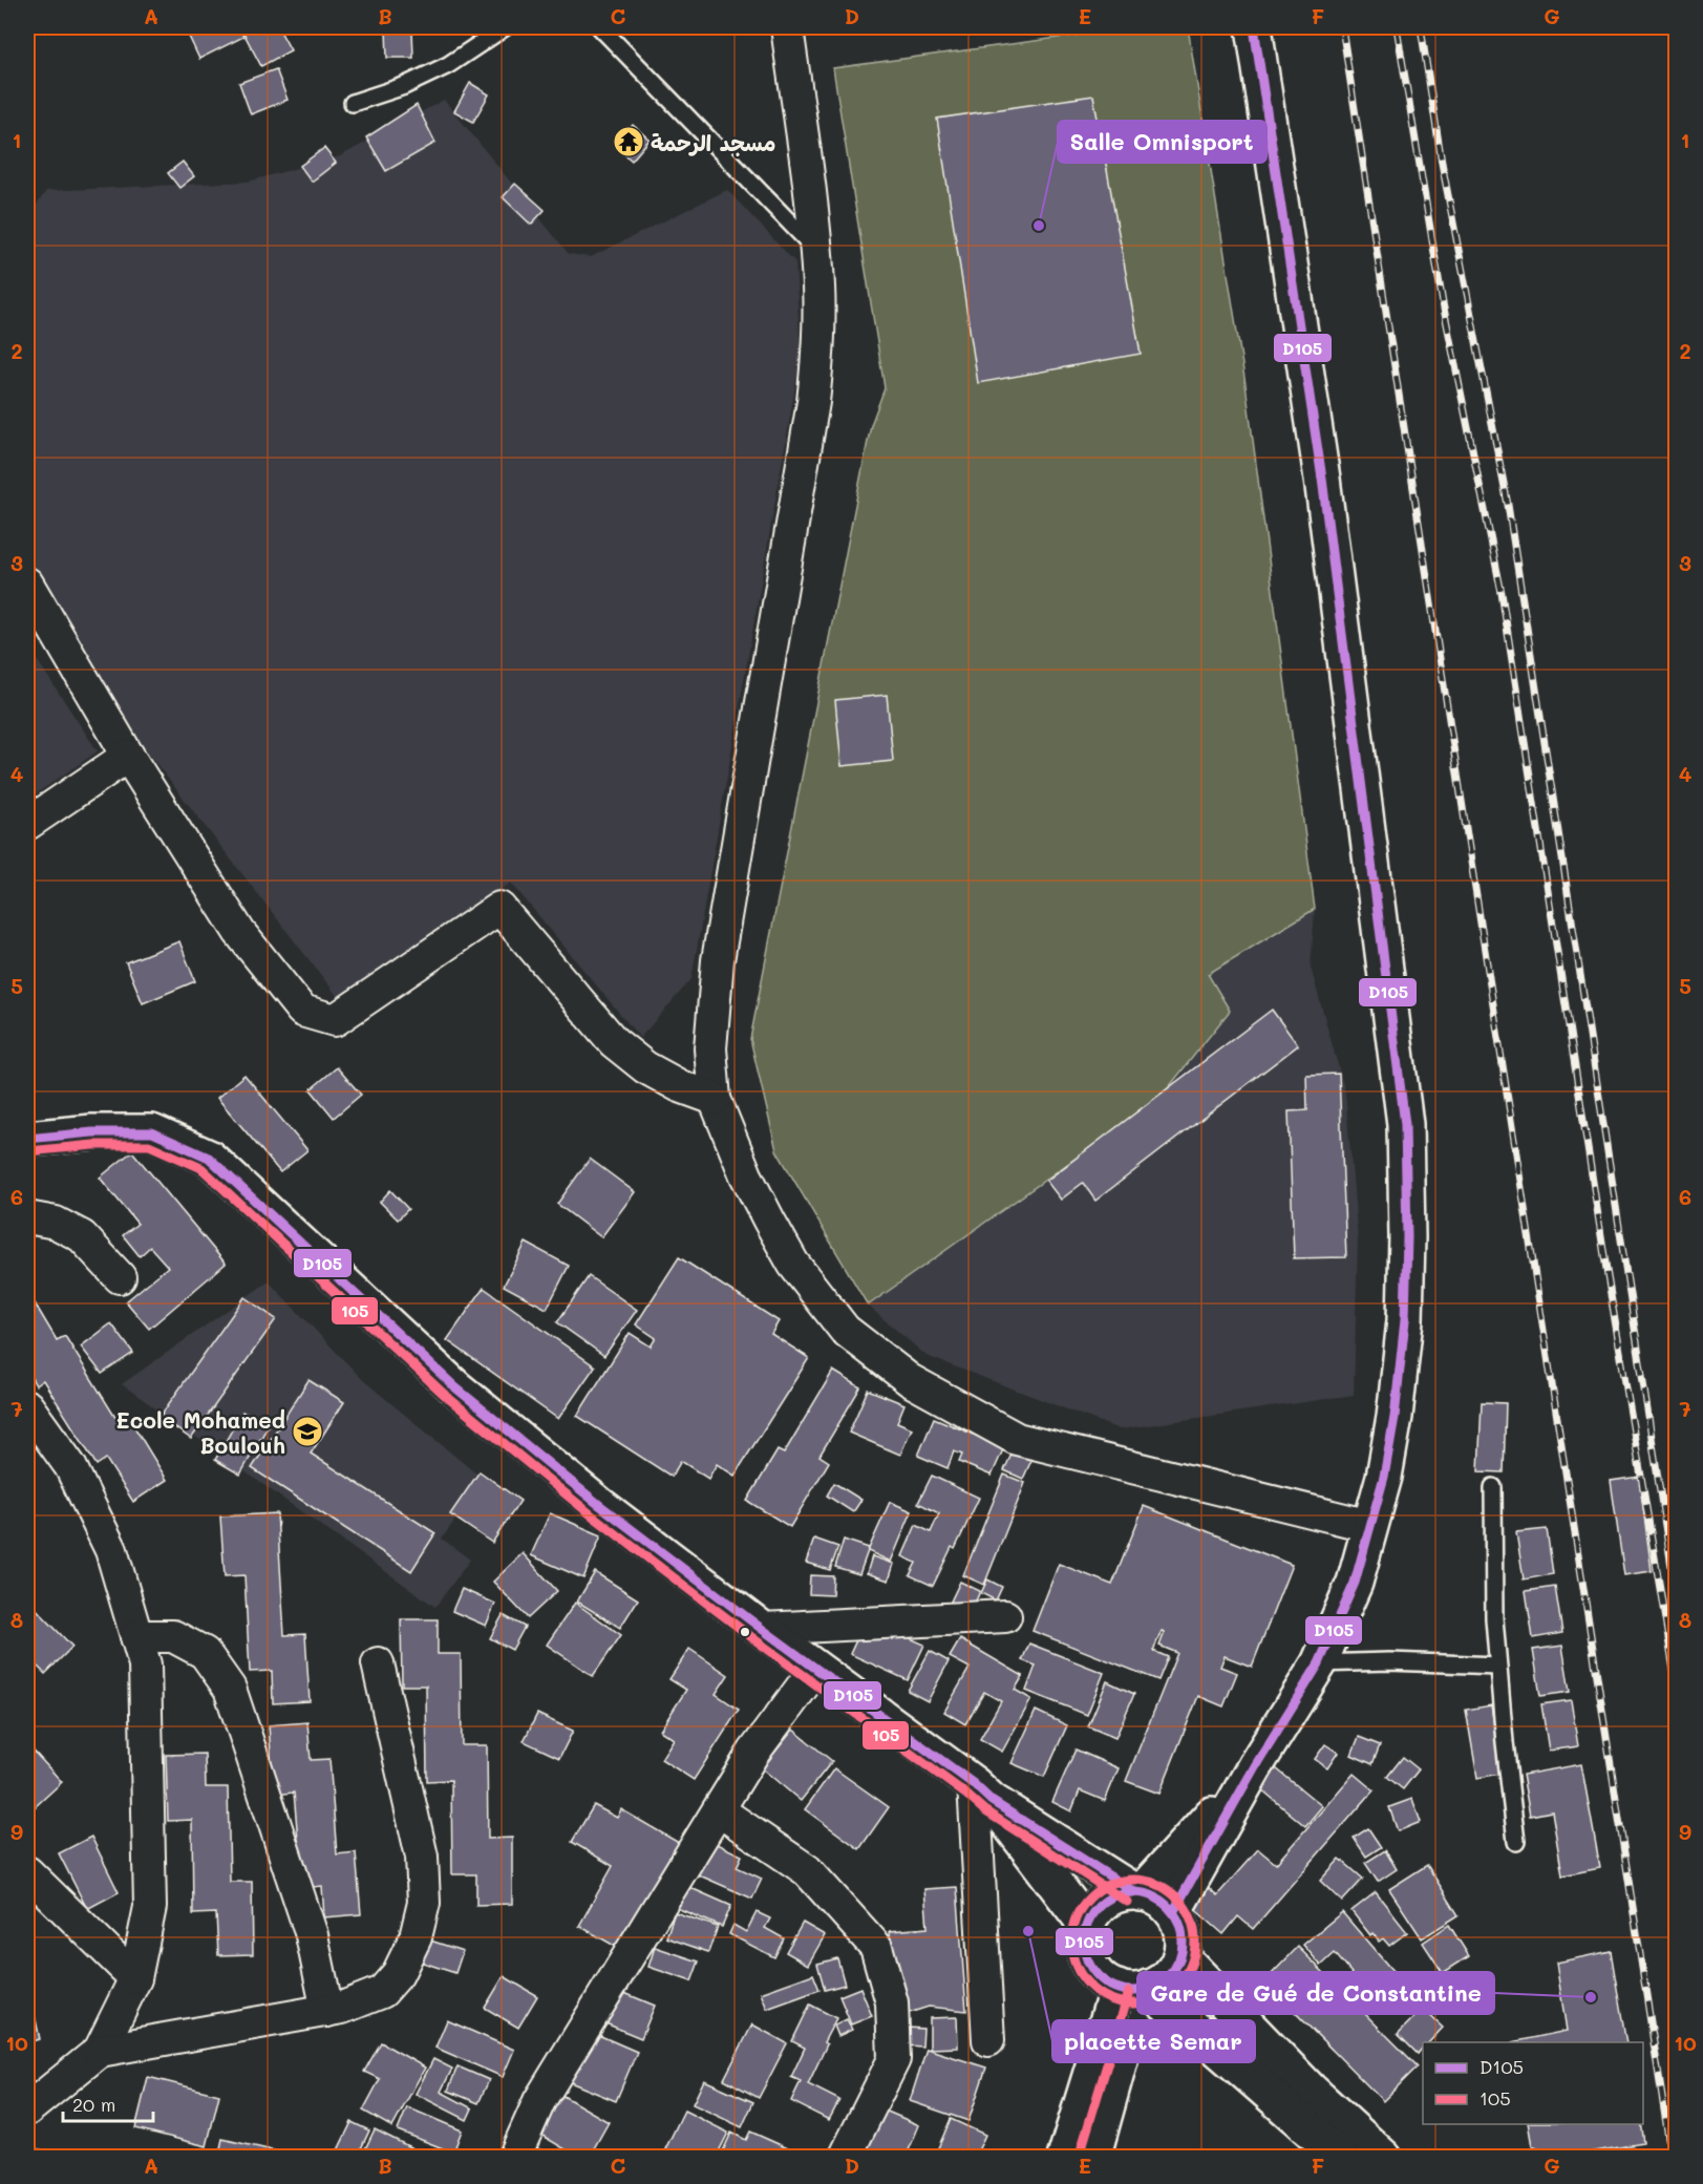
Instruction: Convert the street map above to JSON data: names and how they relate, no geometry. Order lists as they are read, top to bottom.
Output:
{
  "places": {
    "temple": ["مسجد الرحمة"],
    "other": ["Salle Omnisport", "placette Semar", "Gare de Gué de Constantine"],
    "school or university": ["Ecole Mohamed Boulouh"]
  },
  "lines": ["transit line D105", "transit line 105"],
  "legend": ["D105", "105"],
  "scale_bar": "20 m",
  "grid": {
    "columns": [
      "A",
      "B",
      "C",
      "D",
      "E",
      "F",
      "G"
    ],
    "rows": [
      "1",
      "2",
      "3",
      "4",
      "5",
      "6",
      "7",
      "8",
      "9",
      "10"
    ]
  }
}
